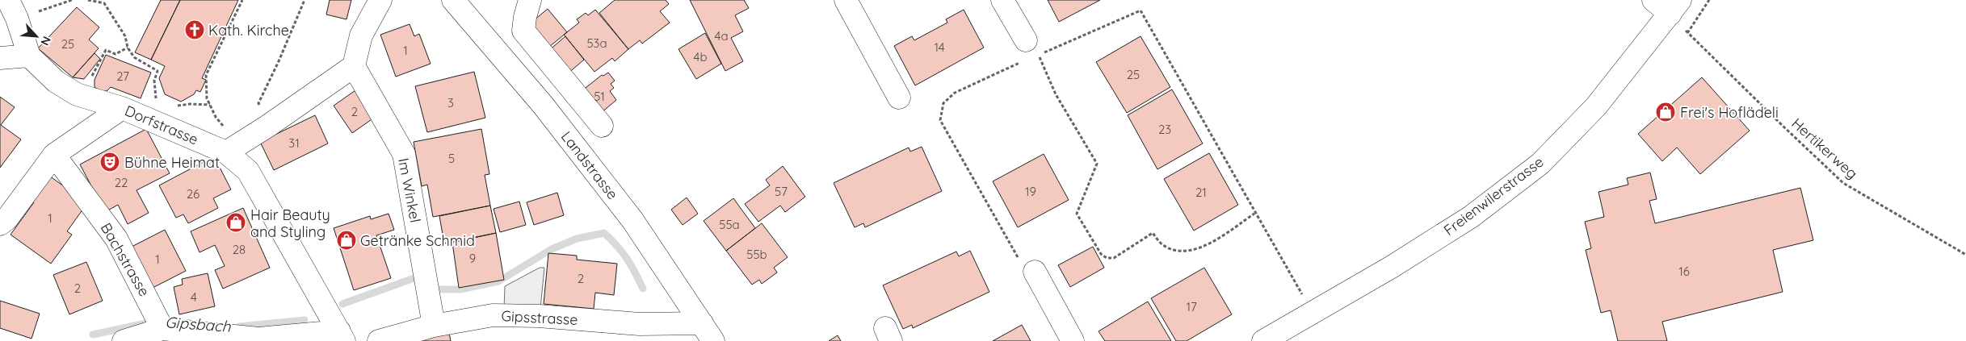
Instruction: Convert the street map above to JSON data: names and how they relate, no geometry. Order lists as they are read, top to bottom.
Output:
{
  "streets": {
    "street": [
      "Dorfstrasse",
      "Landstrasse",
      "Im Winkel",
      "Freienwilerstrasse",
      "Bachstrasse",
      "Gipsstrasse"
    ],
    "path": ["Hertikerweg"]
  },
  "crossings": [
    ["Landstrasse", "Gipsstrasse"],
    ["Im Winkel", "Gipsstrasse"]
  ],
  "water": ["Gipsbach"],
  "places": {
    "church": ["Kath. Kirche"],
    "shop": ["Frei's Hoflädeli", "Hair Beauty and Styling", "Getränke Schmid"],
    "theatre": ["Bühne Heimat"]
  },
  "house_numbers": [
    "4a",
    "53a",
    "25",
    "14",
    "1",
    "4b",
    "25",
    "27",
    "51",
    "3",
    "2",
    "23",
    "31",
    "5",
    "22",
    "57",
    "19",
    "21",
    "26",
    "1",
    "55a",
    "28",
    "55b",
    "9",
    "1",
    "16",
    "2",
    "2",
    "4",
    "17"
  ],
  "north": "bottom right"
}
